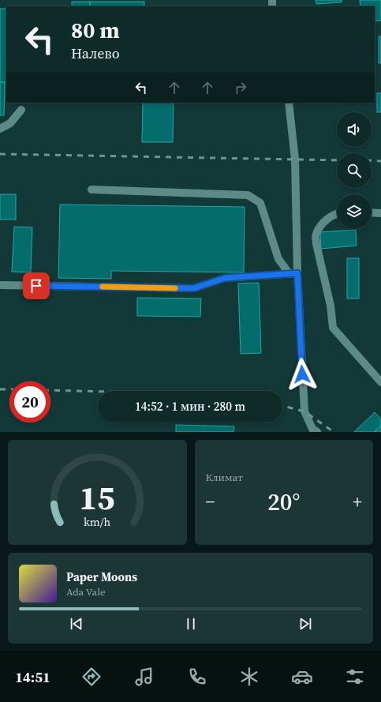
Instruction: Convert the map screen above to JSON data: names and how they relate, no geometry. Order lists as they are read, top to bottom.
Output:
{
  "page": {
    "turn": ["80 m", "Налево"],
    "limit": "20",
    "trip": "14:52 · 1 мин · 280 m",
    "tile": "Климат",
    "heat": ["−", "20°", "+"],
    "song": ["Paper Moons", "Ada Vale"],
    "tabs": "14:51",
    "gauge": ["15", "km/h"]
  }
}
